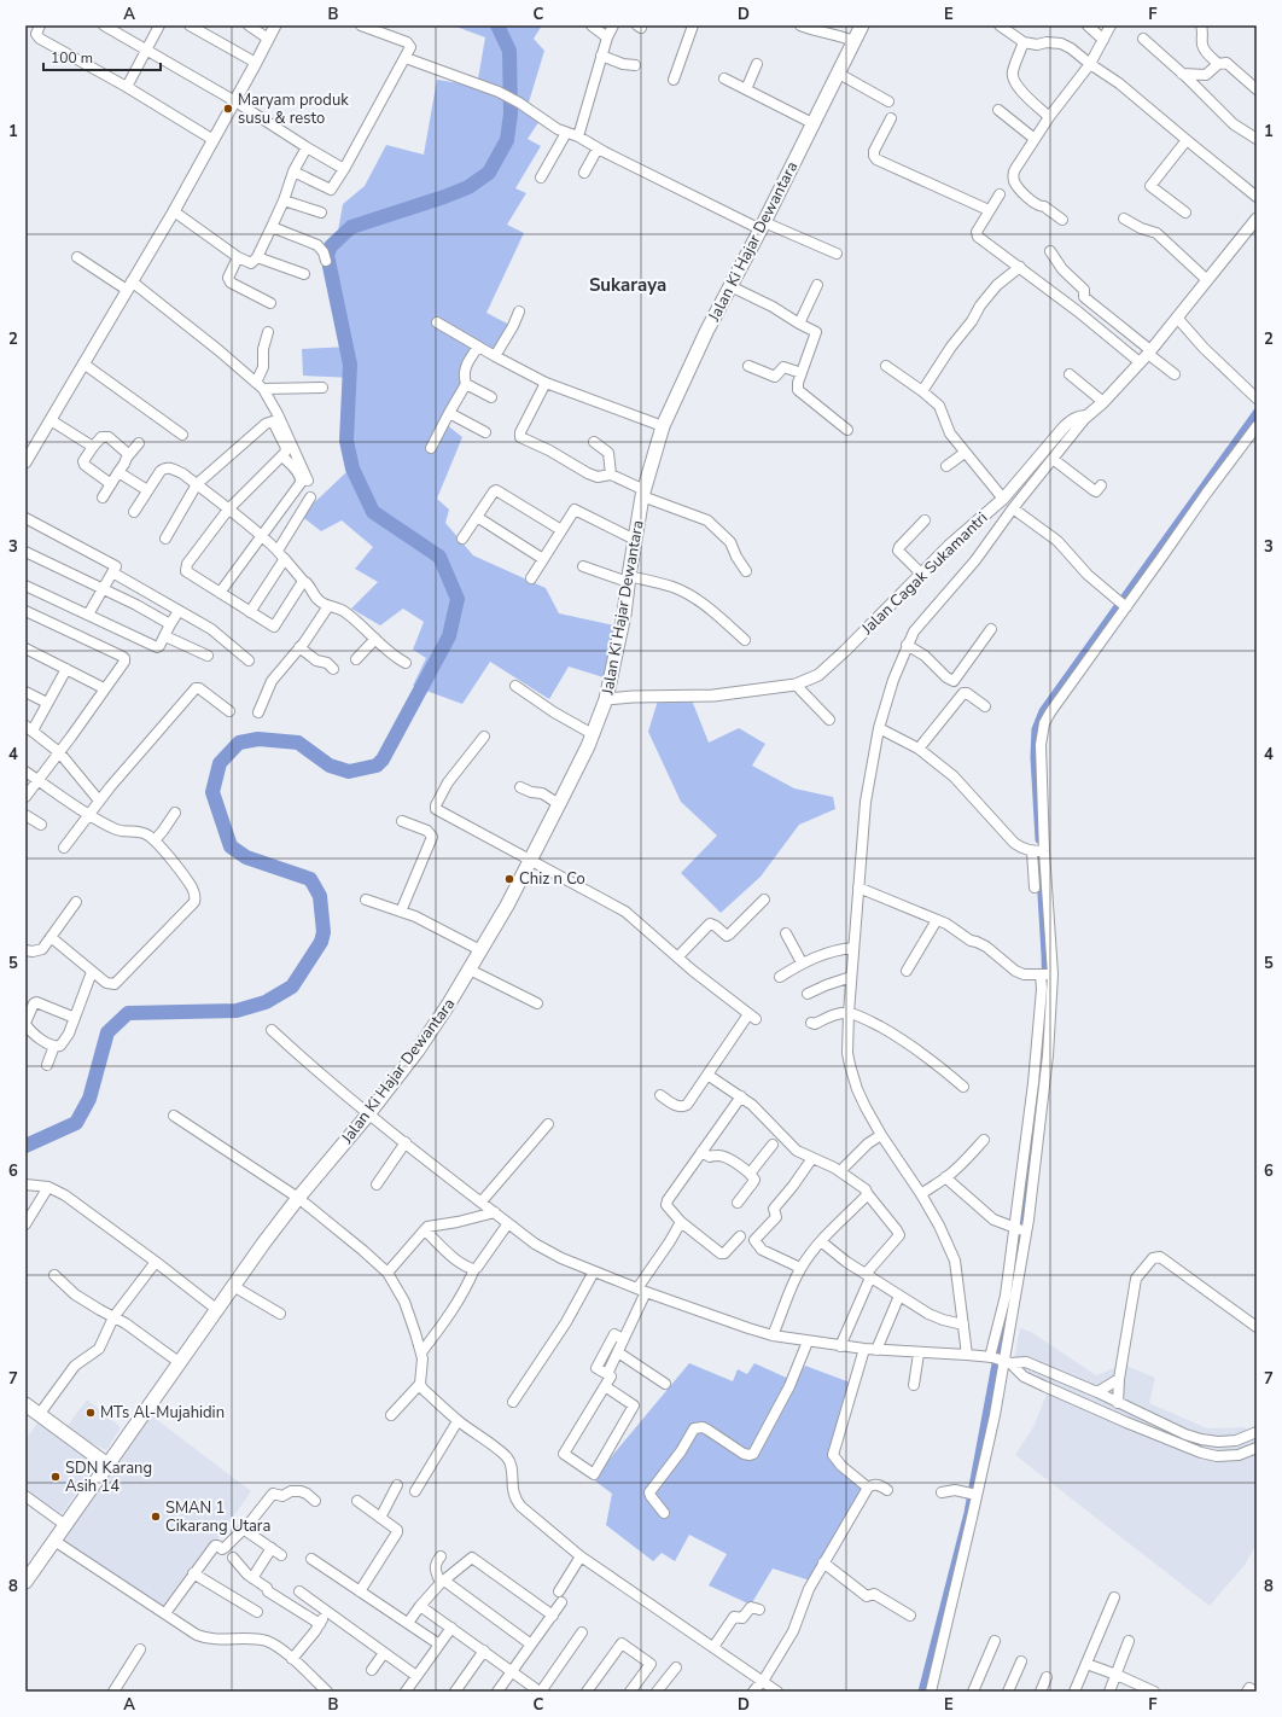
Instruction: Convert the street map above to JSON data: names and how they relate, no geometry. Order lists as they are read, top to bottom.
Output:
{
  "streets": {
    "main road": ["Jalan Ki Hajar Dewantara"],
    "street": ["Jalan Cagak Sukamantri"]
  },
  "crossings": [
    ["Jalan Ki Hajar Dewantara", "Jalan Cagak Sukamantri"]
  ],
  "districts": ["Sukaraya"],
  "places": [
    "Maryam produk susu & resto",
    "Chiz n Co",
    "MTs Al-Mujahidin",
    "SDN Karang Asih 14",
    "SMAN 1 Cikarang Utara"
  ],
  "scale_bar": "100 m",
  "grid": {
    "columns": [
      "A",
      "B",
      "C",
      "D",
      "E",
      "F"
    ],
    "rows": [
      "1",
      "2",
      "3",
      "4",
      "5",
      "6",
      "7",
      "8"
    ]
  }
}
